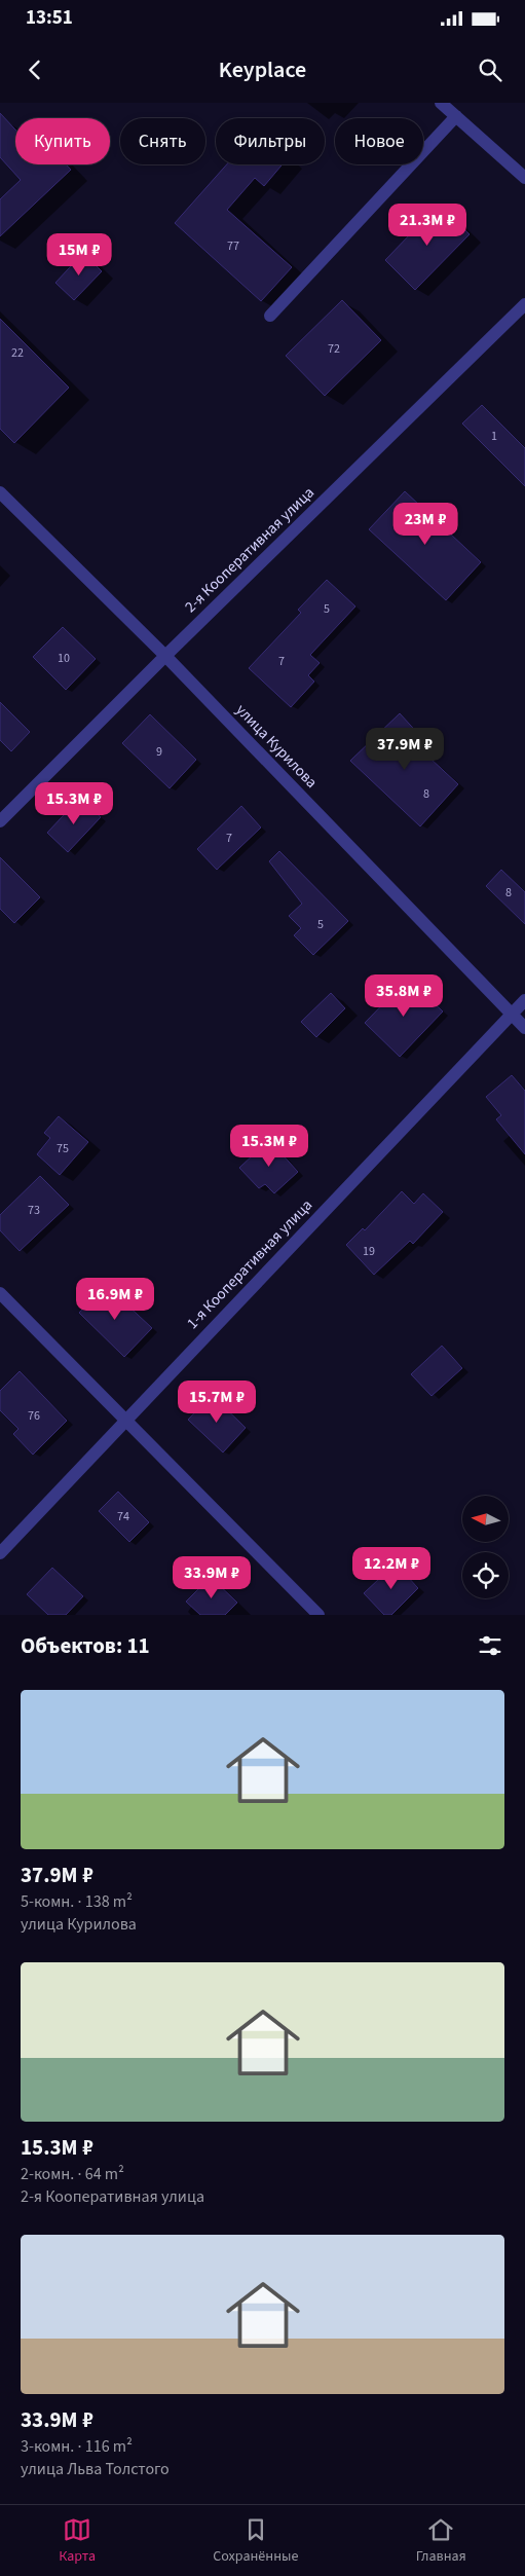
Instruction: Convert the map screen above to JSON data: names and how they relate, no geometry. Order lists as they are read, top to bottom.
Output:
{
  "streets": {
    "street": ["2-я Кооперативная улица", "улица Курилова", "1-я Кооперативная улица"]
  },
  "crossings": [
    ["2-я Кооперативная улица", "улица Курилова"],
    ["улица Курилова", "1-я Кооперативная улица"]
  ],
  "house_numbers": [
    "77",
    "72",
    "22",
    "1",
    "5",
    "10",
    "7",
    "9",
    "8",
    "7",
    "8",
    "5",
    "75",
    "73",
    "19",
    "76",
    "74"
  ],
  "north": "left",
  "page": {
    "status": "13:51",
    "header": "Keyplace",
    "chip": [
      "Купить",
      "Снять",
      "Фильтры",
      "Новое"
    ],
    "price": [
      "21.3M ₽",
      "15M ₽",
      "23M ₽",
      "37.9M ₽",
      "15.3M ₽",
      "35.8M ₽",
      "15.3M ₽",
      "16.9M ₽",
      "15.7M ₽",
      "12.2M ₽",
      "33.9M ₽"
    ],
    "heading": "Объектов: 11",
    "list": [
      {
        "name": "37.9M ₽",
        "note": "5-комн. · 138 m² · улица Курилова"
      },
      {
        "name": "15.3M ₽",
        "note": "2-комн. · 64 m² · 2-я Кооперативная улица"
      },
      {
        "name": "33.9M ₽",
        "note": "3-комн. · 116 m² · улица Льва Толстого"
      }
    ],
    "tabs": ["Карта", "Сохранённые", "Главная"]
  }
}
